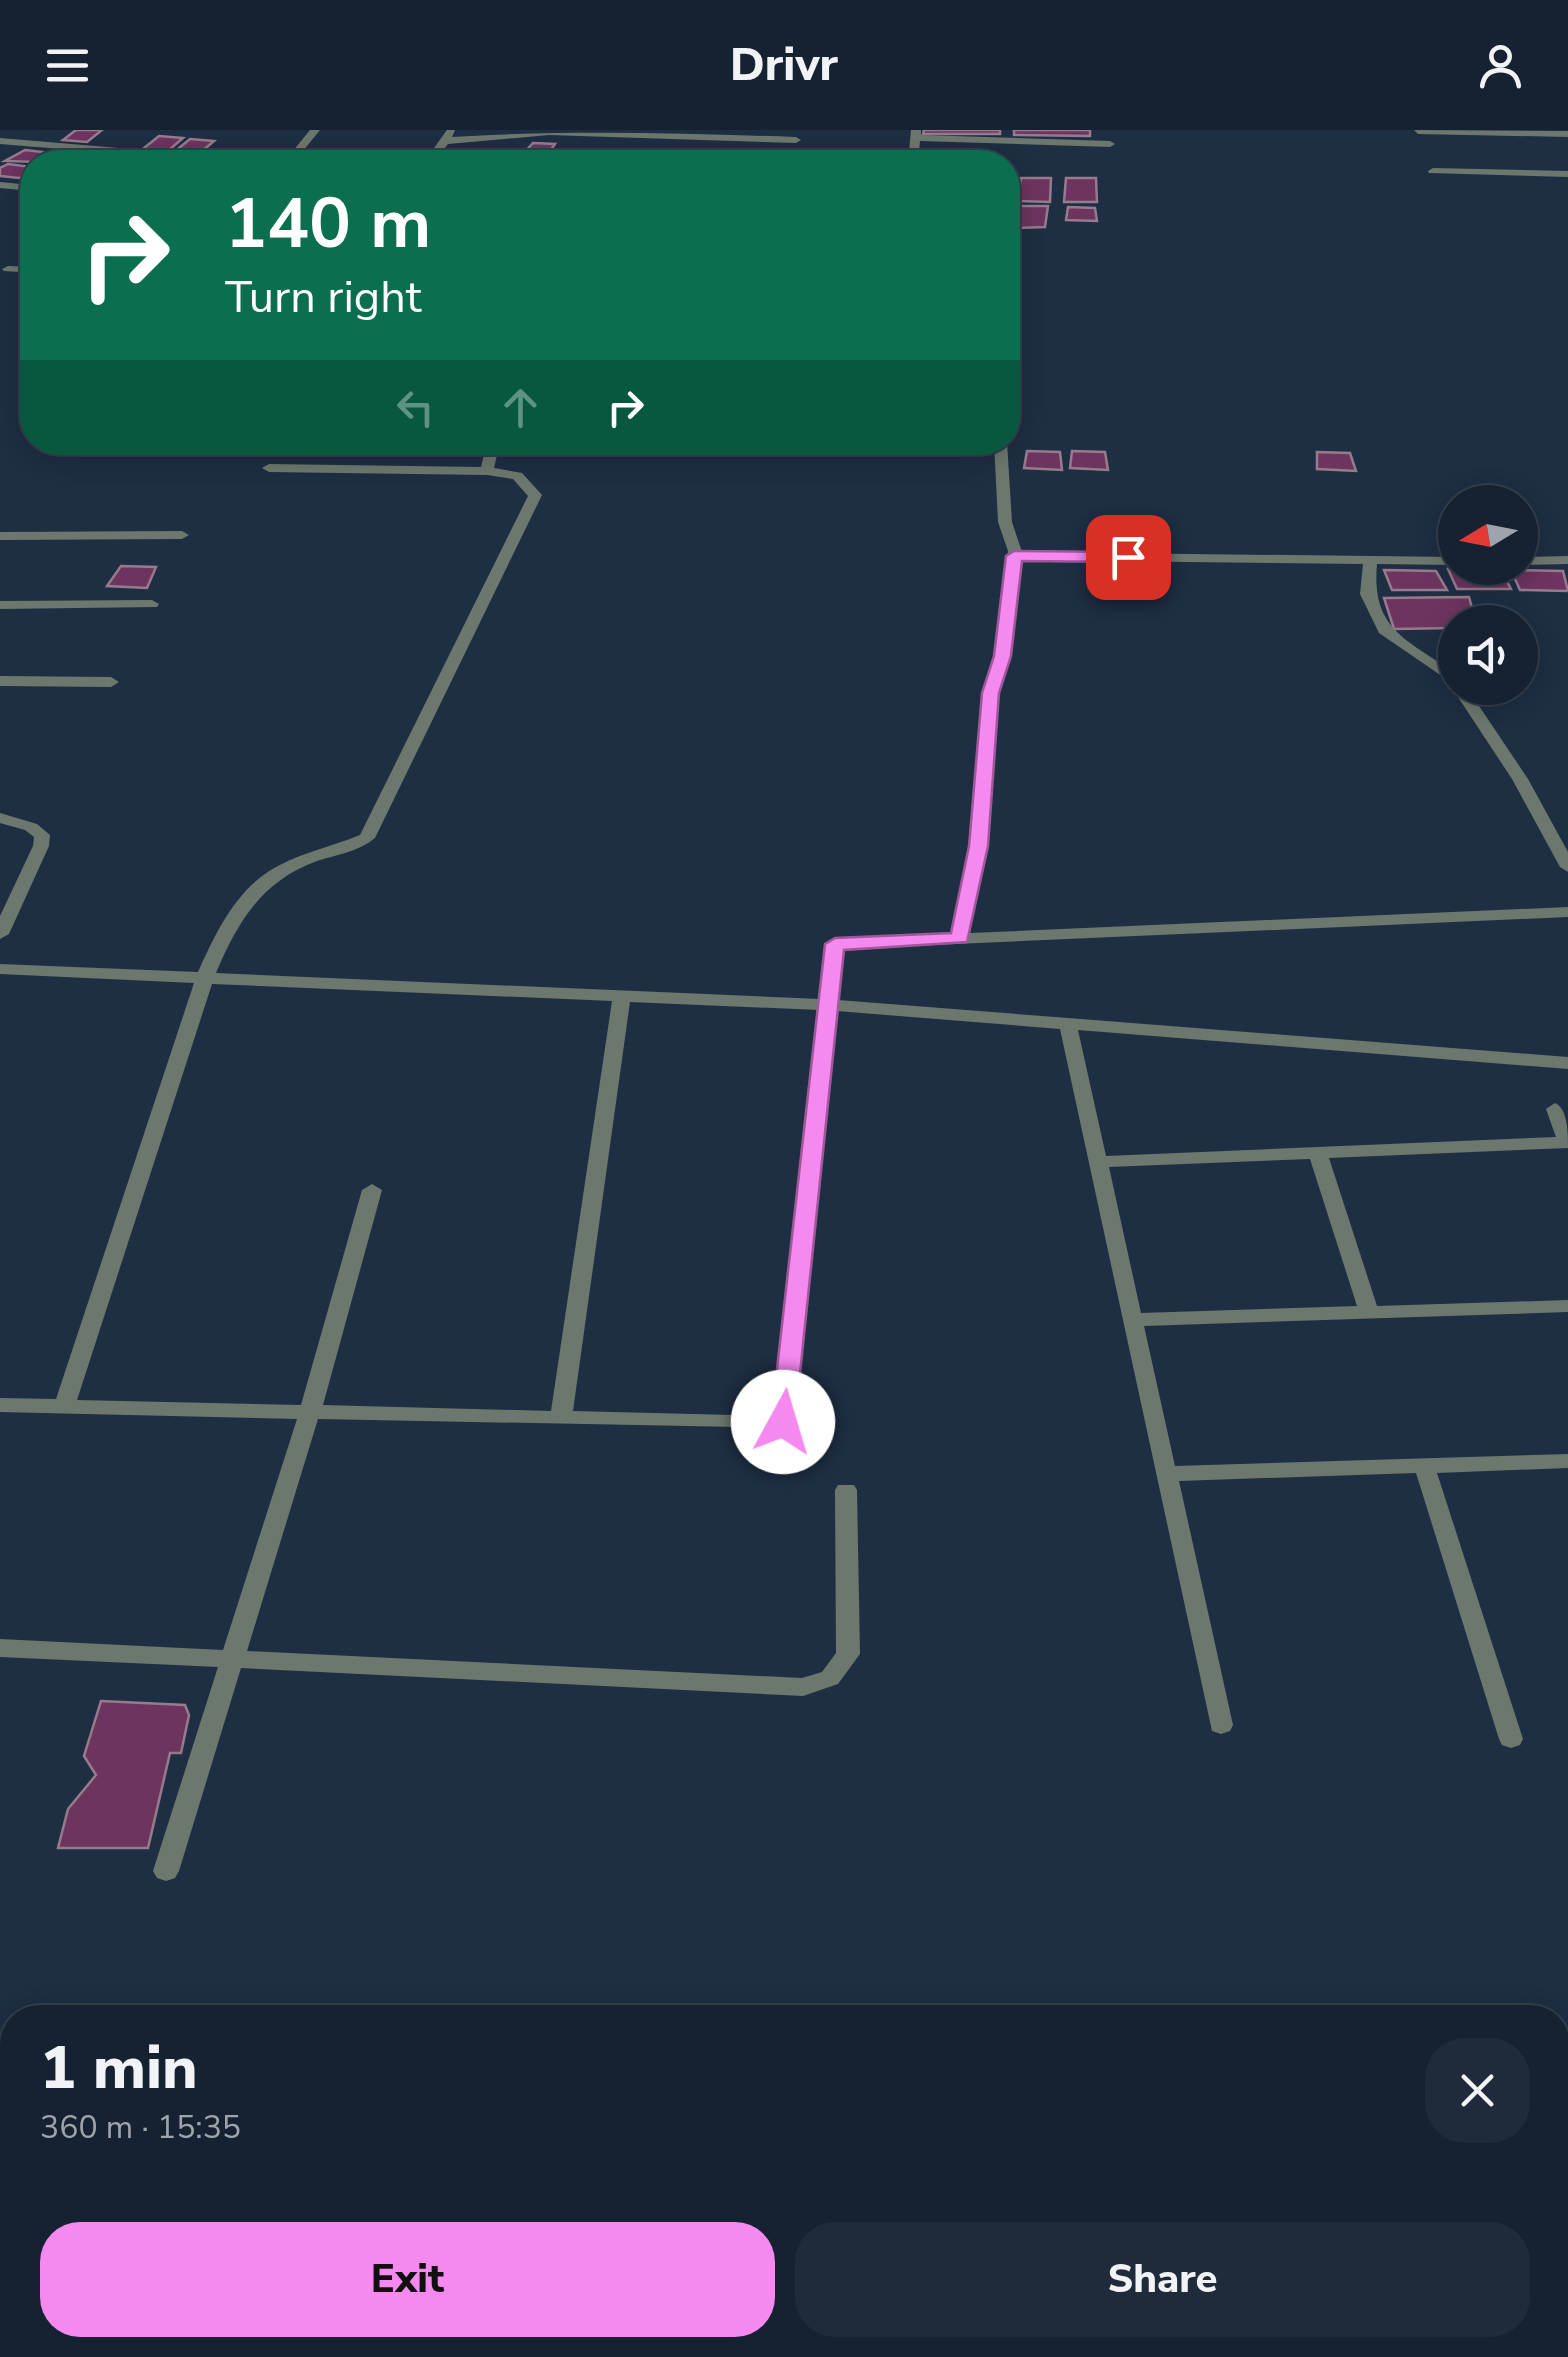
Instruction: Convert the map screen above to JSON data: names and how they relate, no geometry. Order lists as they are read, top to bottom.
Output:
{
  "north": "left",
  "page": {
    "header": "Drivr",
    "turn": ["140 m", "Turn right"],
    "heading": ["1 min", "360 m · 15:35"],
    "buttons": ["Exit", "Share"]
  }
}
